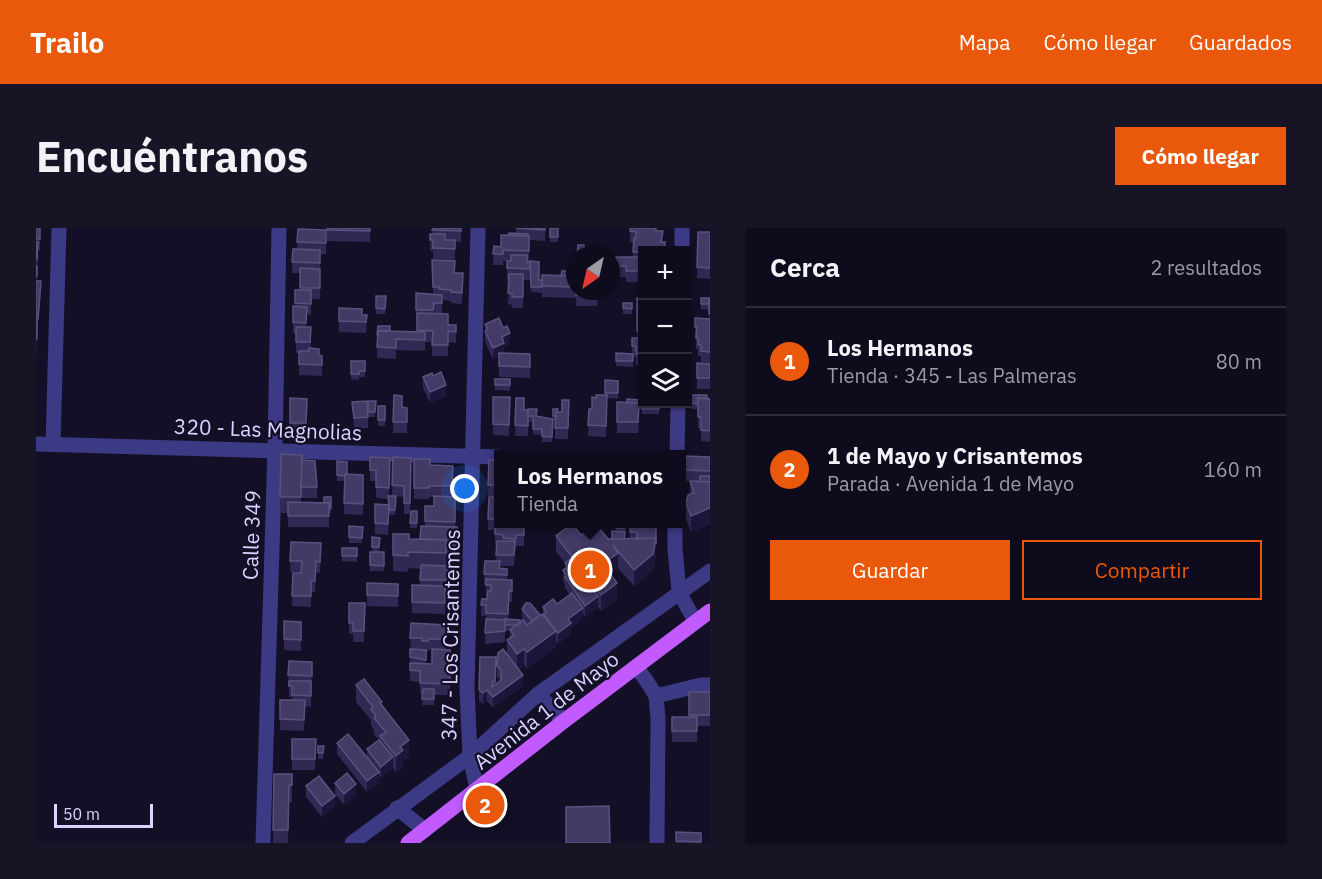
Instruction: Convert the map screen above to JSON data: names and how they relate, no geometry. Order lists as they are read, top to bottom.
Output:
{
  "streets": {
    "main road": ["Avenida 1 de Mayo"],
    "street": ["320 - Las Magnolias", "Calle 349", "347 - Los Crisantemos"]
  },
  "crossings": [
    ["320 - Las Magnolias", "Calle 349"],
    ["320 - Las Magnolias", "347 - Los Crisantemos"],
    ["347 - Los Crisantemos", "Avenida 1 de Mayo"]
  ],
  "scale_bar": "50 m",
  "north": "bottom left",
  "page": {
    "header": "Trailo",
    "nav": ["Mapa", "Cómo llegar", "Guardados"],
    "buttons": [
      "Cómo llegar",
      ["Guardar", "Compartir"]
    ],
    "title": "Encuéntranos",
    "heading": ["Cerca", "2 resultados"],
    "map_buttons": ["+", "−"],
    "list": [
      {
        "mark": "1",
        "name": "Los Hermanos",
        "note": "Tienda · 345 - Las Palmeras",
        "value": "80 m"
      },
      {
        "mark": "2",
        "name": "1 de Mayo y Crisantemos",
        "note": "Parada · Avenida 1 de Mayo",
        "value": "160 m"
      }
    ],
    "popup": ["Los Hermanos", "Tienda"],
    "pins": ["1", "2"],
    "scale": "50 m"
  }
}
